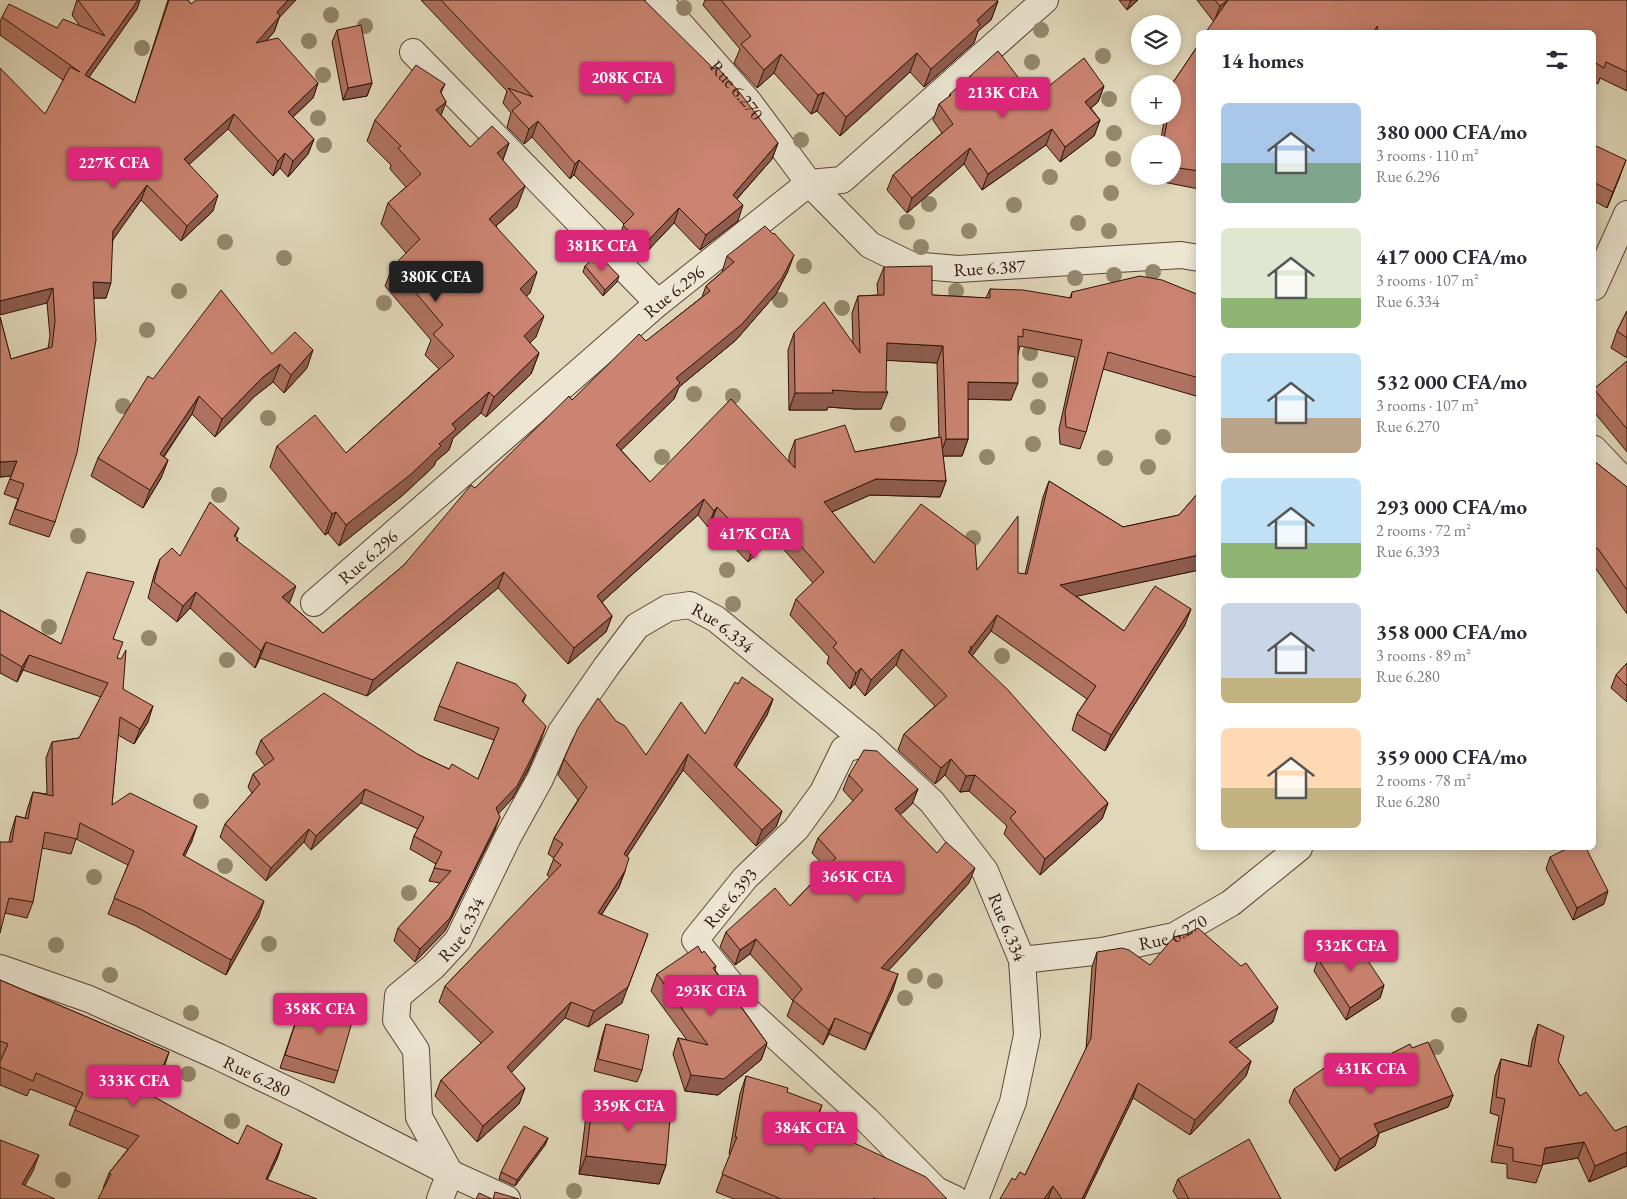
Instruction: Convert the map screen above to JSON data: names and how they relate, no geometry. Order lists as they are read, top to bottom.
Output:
{
  "streets": {
    "street": [
      "Rue 6.270",
      "Rue 6.387",
      "Rue 6.296",
      "Rue 6.334",
      "Rue 6.393",
      "Rue 6.280"
    ]
  },
  "crossings": [
    ["Rue 6.270", "Rue 6.387"],
    ["Rue 6.270", "Rue 6.296"],
    ["Rue 6.270", "Rue 6.334"],
    ["Rue 6.387", "Rue 6.296"],
    ["Rue 6.334", "Rue 6.393"],
    ["Rue 6.334", "Rue 6.280"]
  ],
  "page": {
    "map_buttons": ["+", "−"],
    "heading": "14 homes",
    "price": [
      "208K CFA",
      "213K CFA",
      "227K CFA",
      "381K CFA",
      "380K CFA",
      "417K CFA",
      "365K CFA",
      "532K CFA",
      "293K CFA",
      "358K CFA",
      "431K CFA",
      "333K CFA",
      "359K CFA",
      "384K CFA"
    ],
    "list": [
      {
        "name": "380 000 CFA/mo",
        "note": "3 rooms · 110 m² · Rue 6.296"
      },
      {
        "name": "417 000 CFA/mo",
        "note": "3 rooms · 107 m² · Rue 6.334"
      },
      {
        "name": "532 000 CFA/mo",
        "note": "3 rooms · 107 m² · Rue 6.270"
      },
      {
        "name": "293 000 CFA/mo",
        "note": "2 rooms · 72 m² · Rue 6.393"
      },
      {
        "name": "358 000 CFA/mo",
        "note": "3 rooms · 89 m² · Rue 6.280"
      },
      {
        "name": "359 000 CFA/mo",
        "note": "2 rooms · 78 m² · Rue 6.280"
      }
    ]
  }
}
